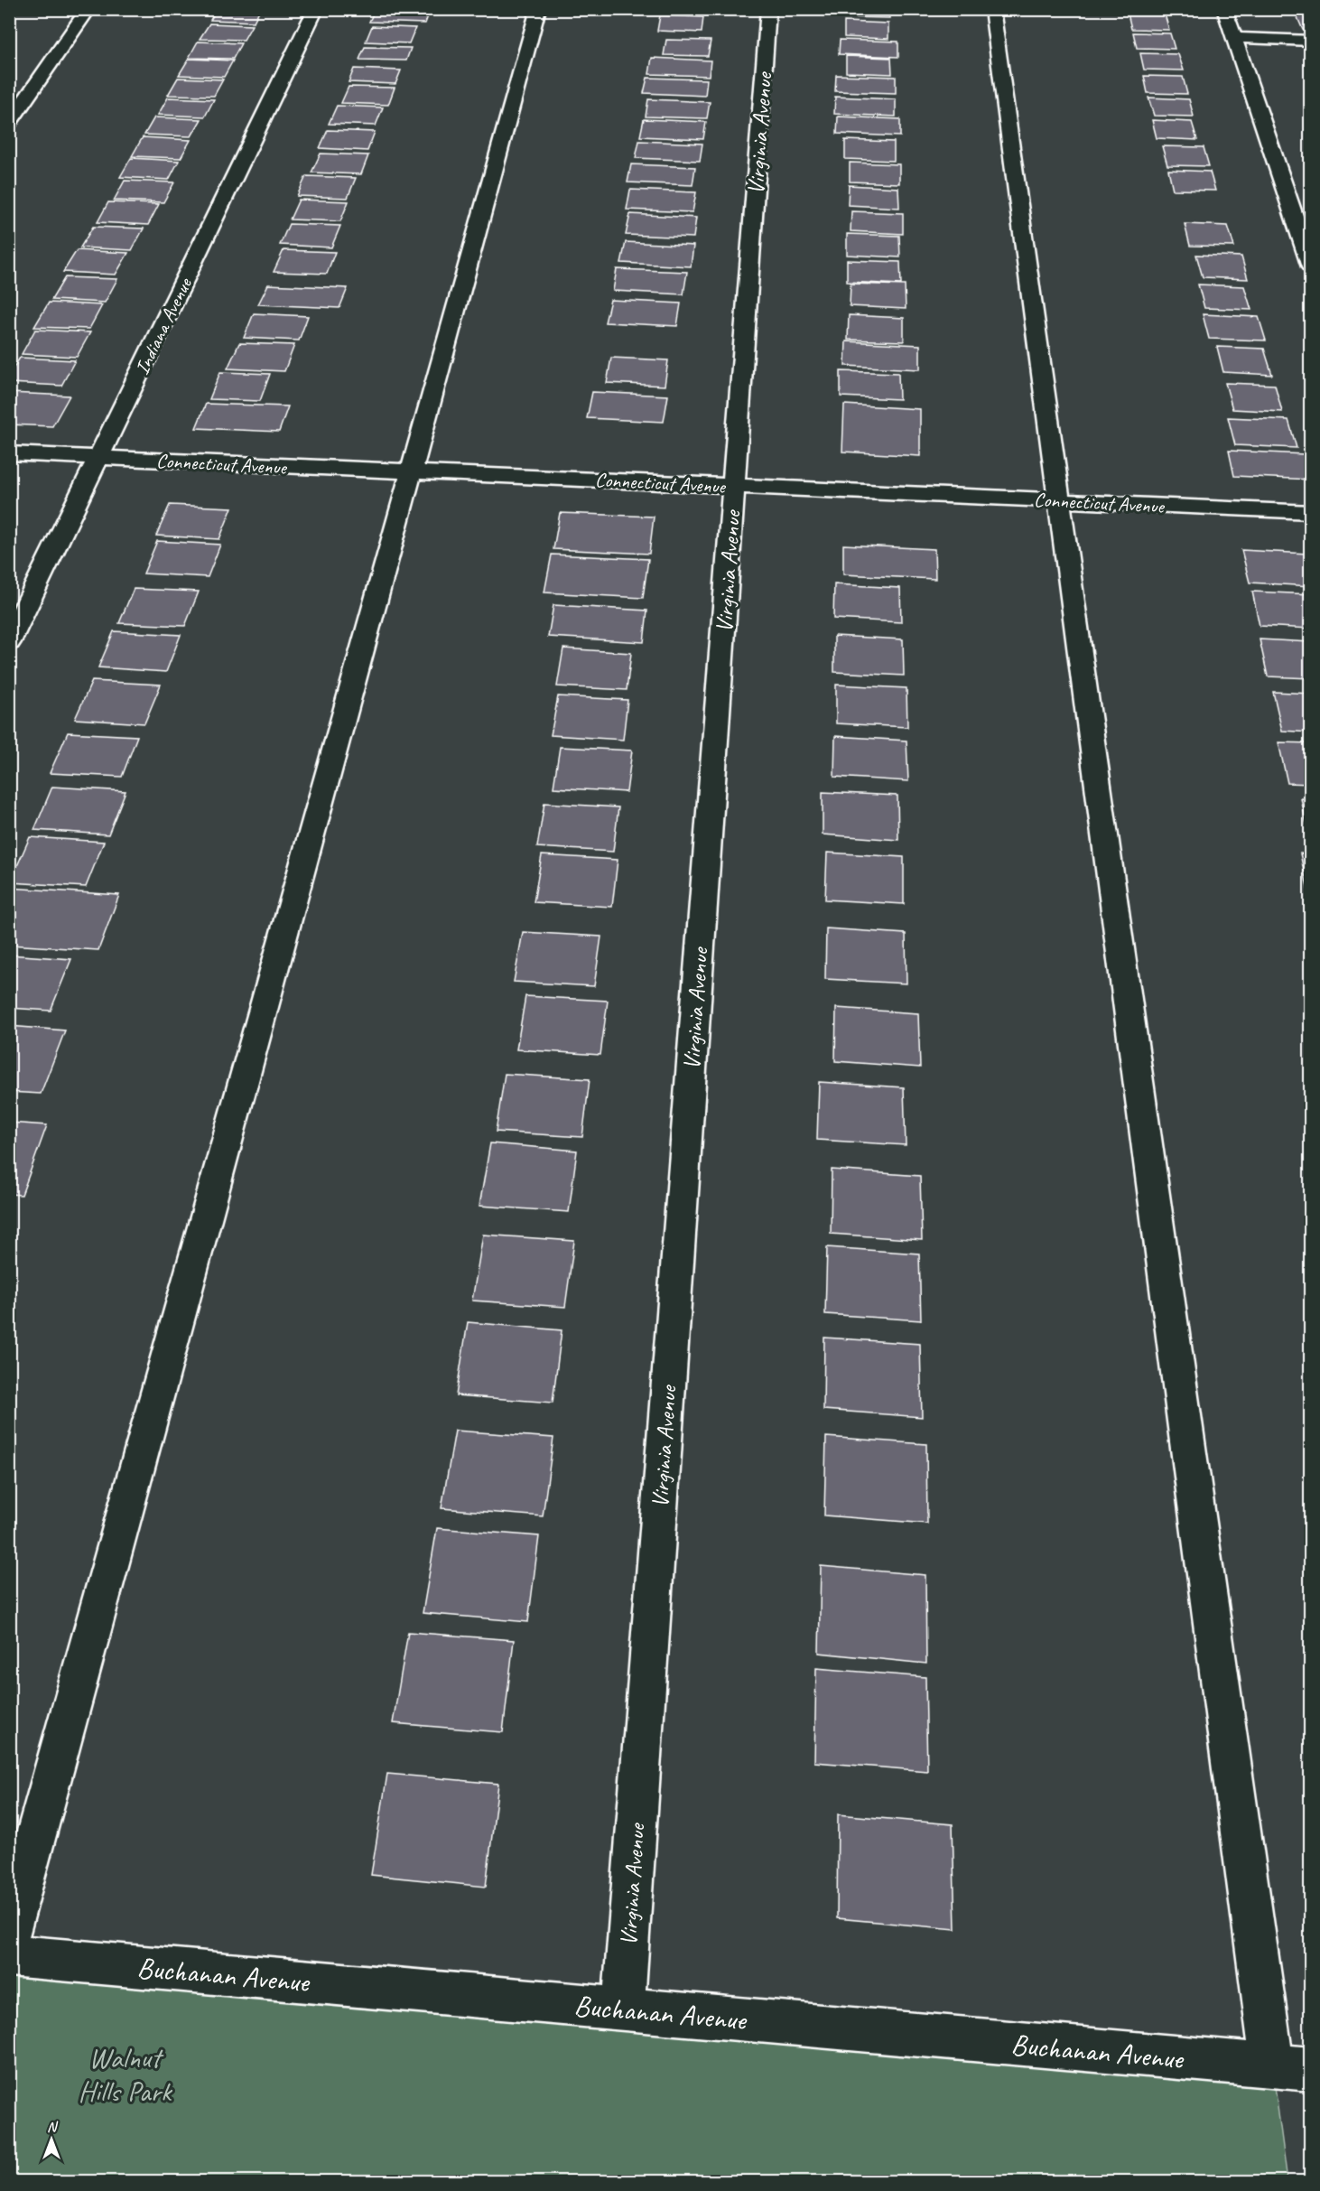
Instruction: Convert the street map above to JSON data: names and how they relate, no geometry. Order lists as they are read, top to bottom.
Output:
{
  "streets": {
    "street": [
      "Virginia Avenue",
      "Indiana Avenue",
      "Connecticut Avenue",
      "Buchanan Avenue"
    ]
  },
  "crossings": [
    ["Virginia Avenue", "Connecticut Avenue"],
    ["Virginia Avenue", "Buchanan Avenue"],
    ["Indiana Avenue", "Connecticut Avenue"]
  ],
  "parks": ["Walnut Hills Park"],
  "north": "top"
}
